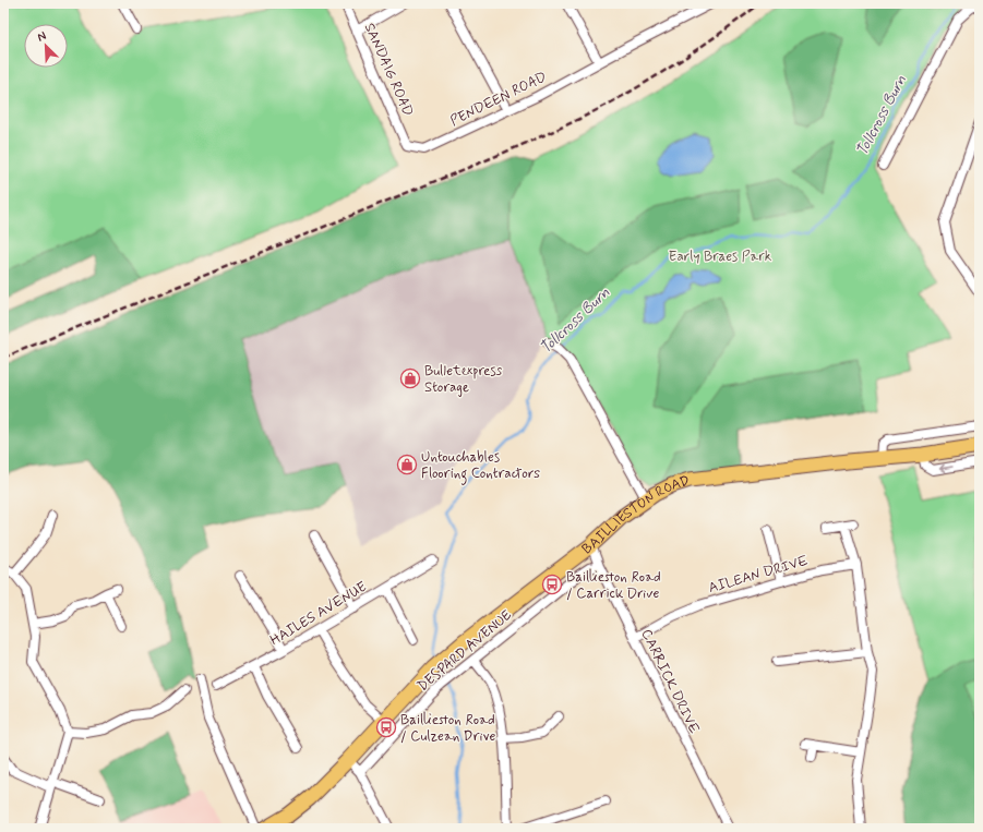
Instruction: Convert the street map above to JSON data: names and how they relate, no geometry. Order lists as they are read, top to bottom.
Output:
{
  "streets": {
    "main road": ["BAILLIESTON ROAD"],
    "street": [
      "SANDAIG ROAD",
      "PENDEEN ROAD",
      "AILEAN DRIVE",
      "HAILES AVENUE",
      "DESPARD AVENUE",
      "CARRICK DRIVE"
    ]
  },
  "crossings": [
    ["SANDAIG ROAD", "PENDEEN ROAD"],
    ["BAILLIESTON ROAD", "CARRICK DRIVE"],
    ["AILEAN DRIVE", "CARRICK DRIVE"],
    ["DESPARD AVENUE", "CARRICK DRIVE"]
  ],
  "water": ["Tollcross Burn"],
  "parks": ["Early Braes Park"],
  "places": {
    "shop": ["Bulletexpress Storage", "Untouchables Flooring Contractors"],
    "bus stop": ["Baillieston Road / Carrick Drive", "Baillieston Road / Culzean Drive"]
  },
  "north": "top left"
}
